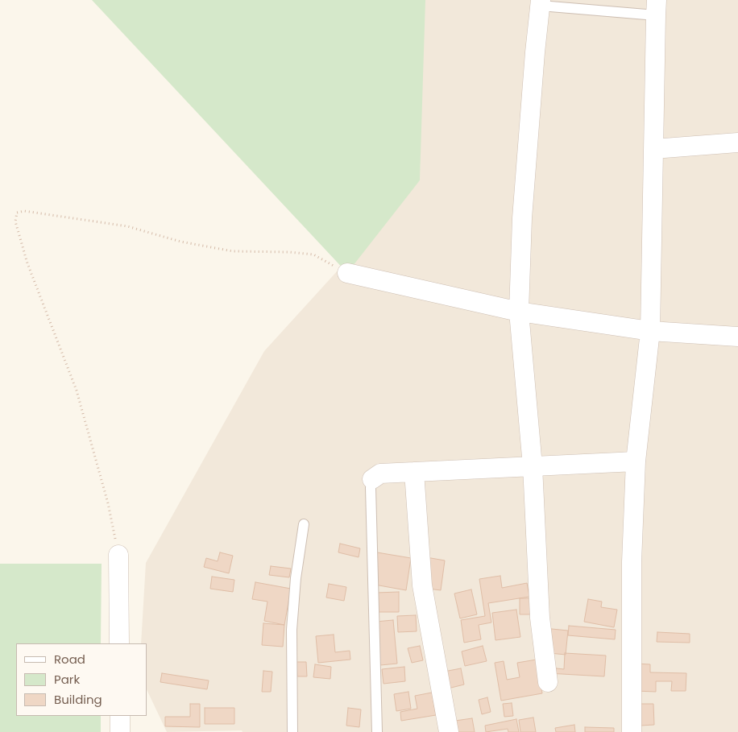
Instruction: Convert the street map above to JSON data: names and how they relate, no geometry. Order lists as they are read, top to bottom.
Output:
{
  "legend": ["Road", "Park", "Building"]
}
